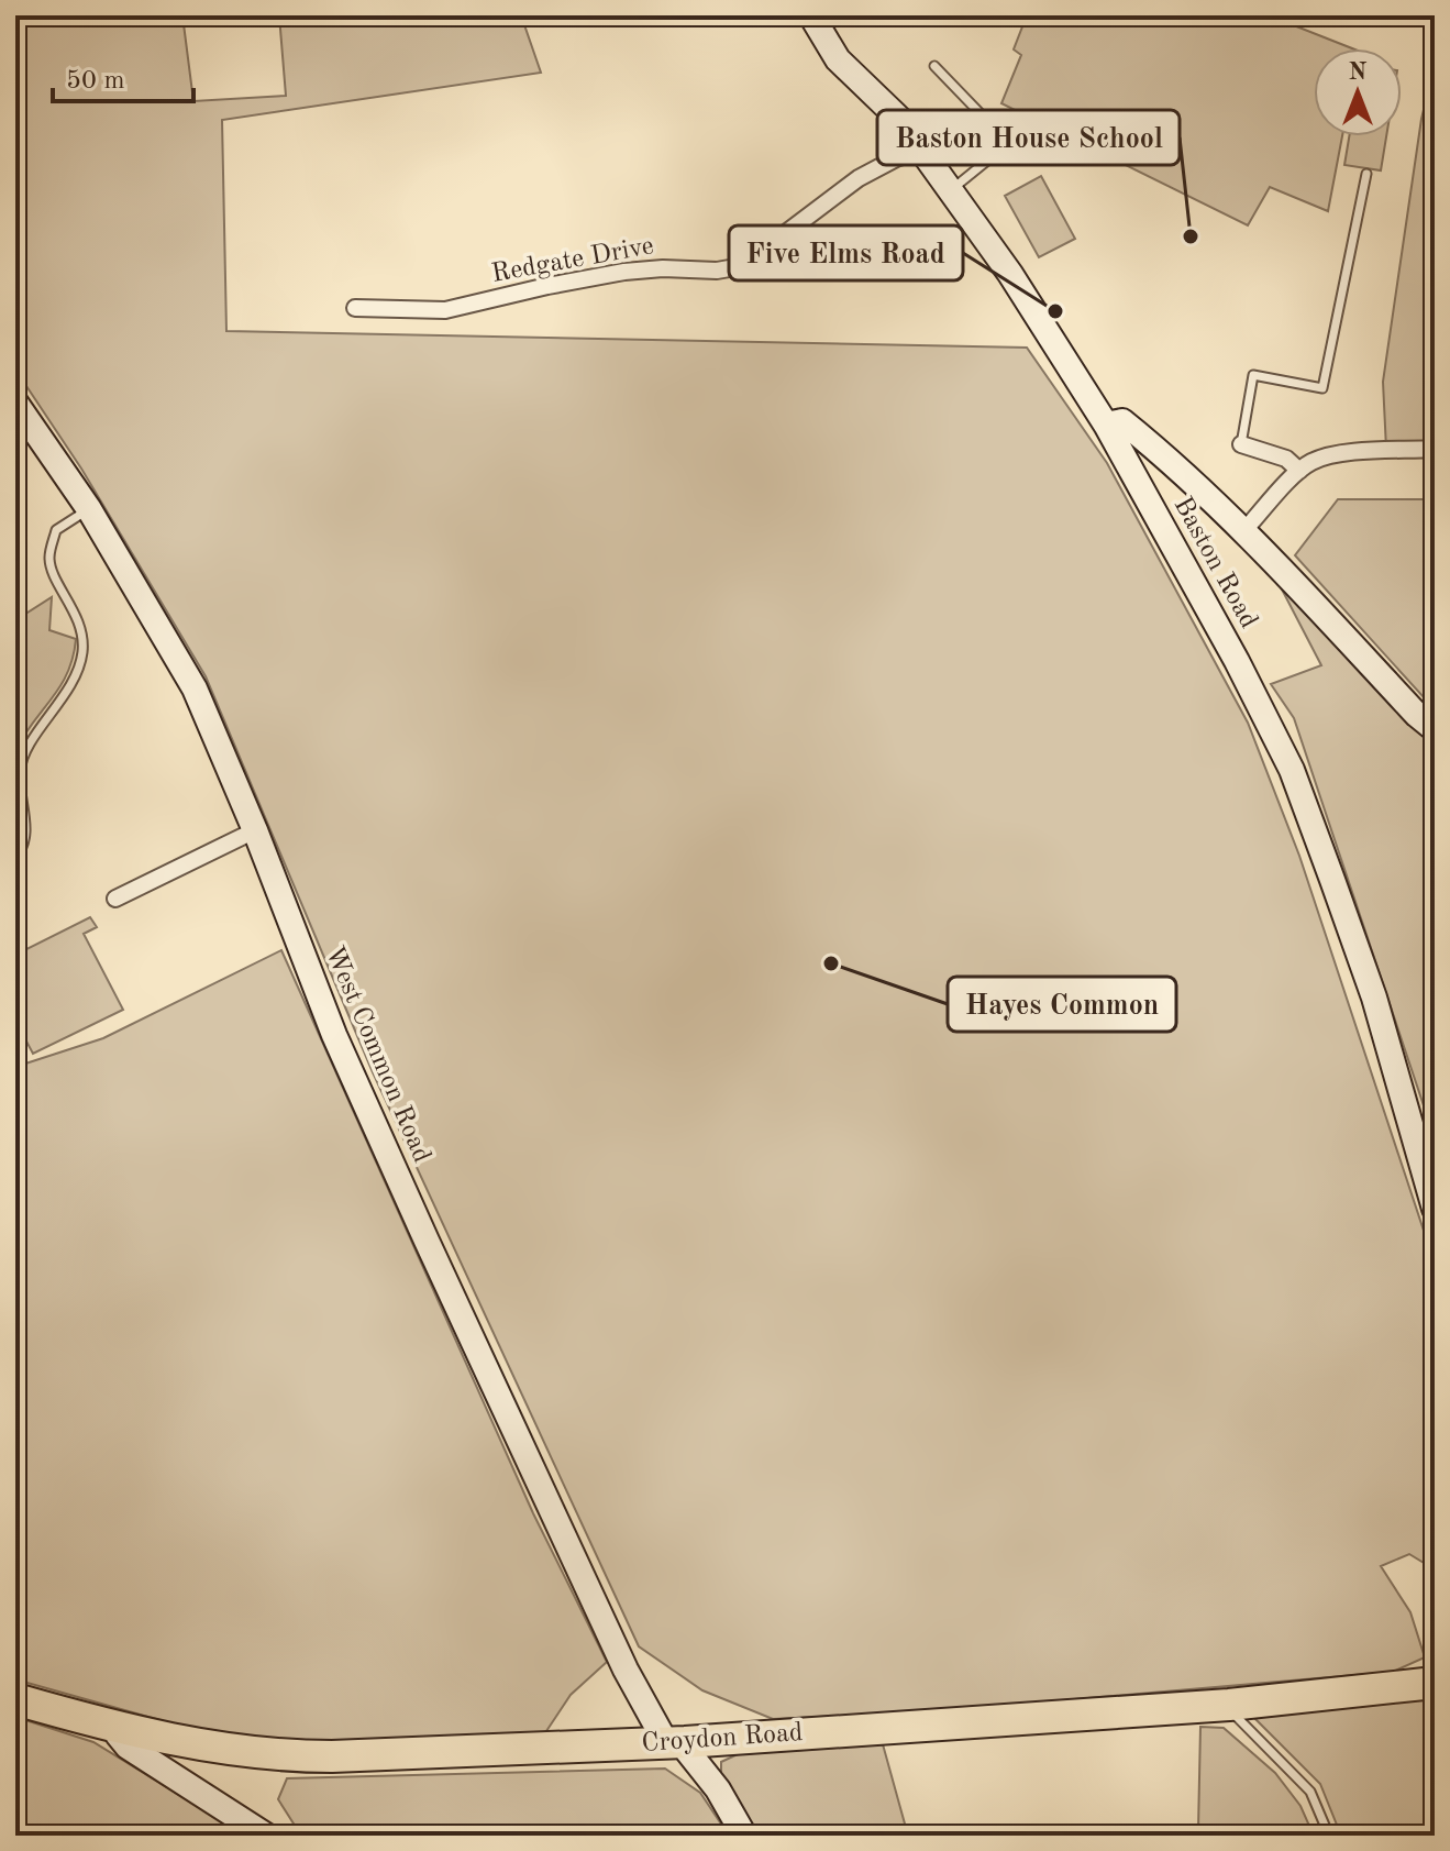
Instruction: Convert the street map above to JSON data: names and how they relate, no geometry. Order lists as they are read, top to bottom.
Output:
{
  "streets": {
    "highway": ["Croydon Road"],
    "street": ["Redgate Drive", "Baston Road", "West Common Road"]
  },
  "crossings": [
    ["Redgate Drive", "Baston Road"],
    ["West Common Road", "Croydon Road"]
  ],
  "places": ["Baston House School", "Five Elms Road", "Hayes Common"],
  "scale_bar": "50 m",
  "north": "top"
}
